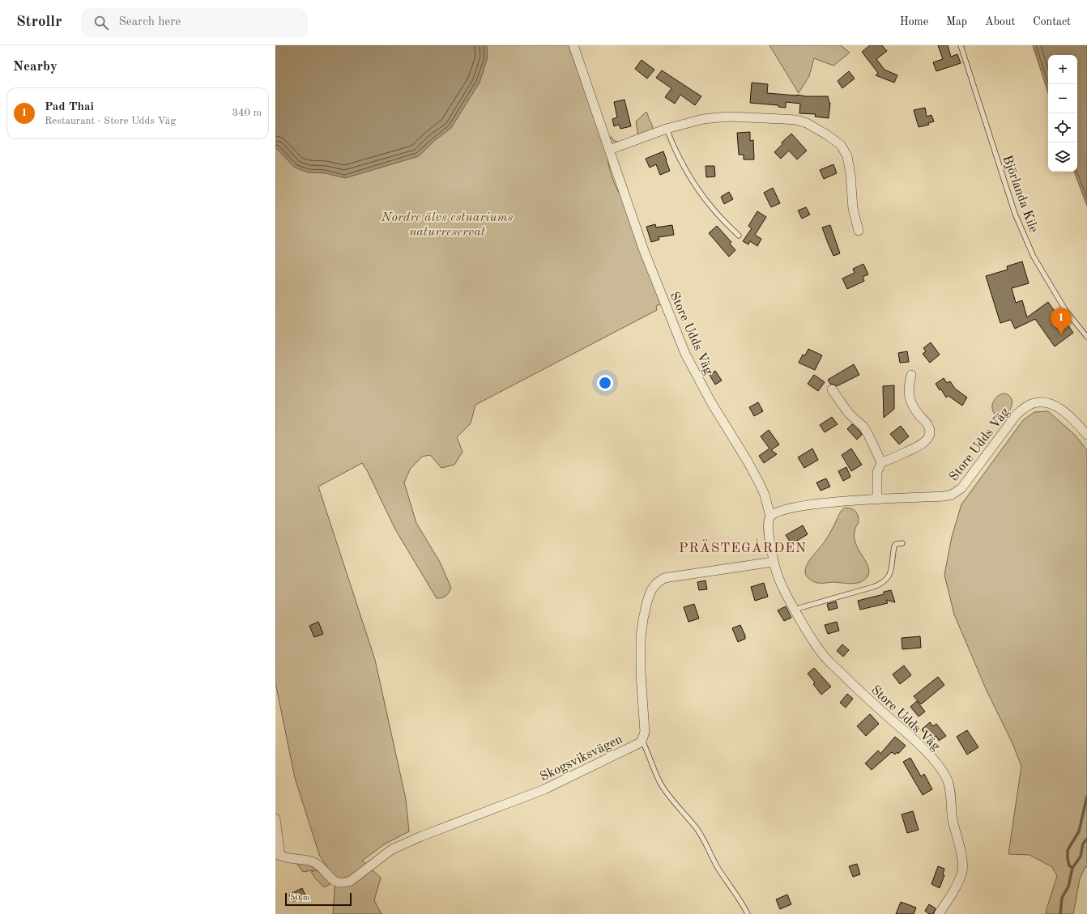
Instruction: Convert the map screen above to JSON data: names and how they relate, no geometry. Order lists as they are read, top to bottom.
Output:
{
  "streets": {
    "street": ["Store Udds Väg", "Skogsviksvägen"],
    "lane": ["Björlanda Kile"]
  },
  "crossings": [
    ["Store Udds Väg", "Skogsviksvägen"]
  ],
  "districts": ["PRÄSTEGÅRDEN"],
  "parks": ["Nordre älvs estuariums naturreservat"],
  "scale_bar": "50 m",
  "page": {
    "header": "Strollr",
    "search": "Search here",
    "nav": [
      "Home",
      "Map",
      "About",
      "Contact"
    ],
    "heading": "Nearby",
    "map_buttons": ["+", "−"],
    "list": [
      {
        "mark": "1",
        "name": "Pad Thai",
        "note": "Restaurant · Store Udds Väg",
        "value": "340 m"
      }
    ],
    "pins": "1",
    "scale": "50 m"
  }
}
